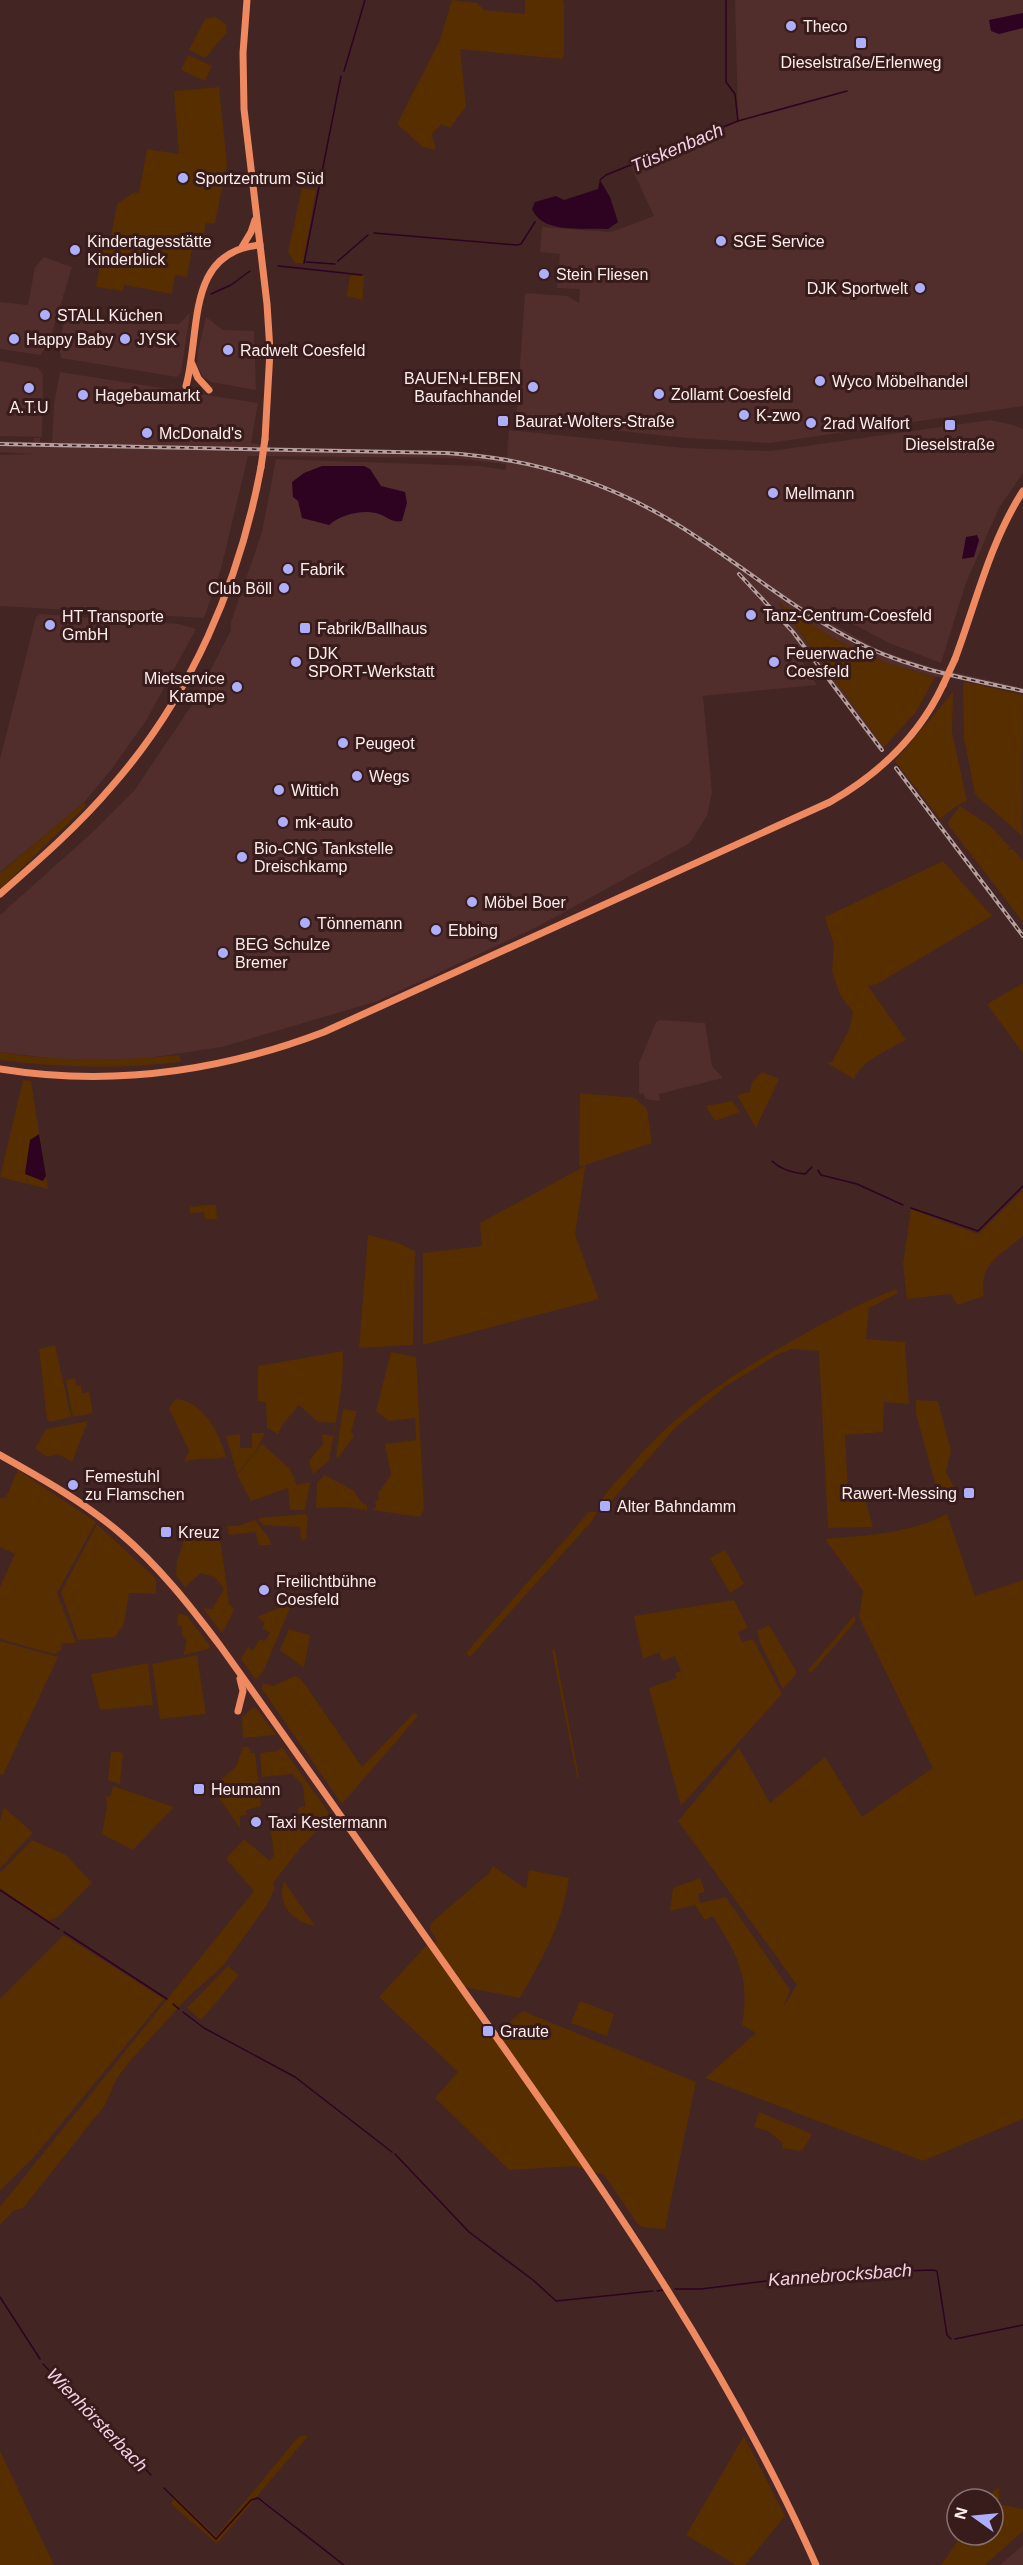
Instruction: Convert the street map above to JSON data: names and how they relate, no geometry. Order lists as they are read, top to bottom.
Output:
{
  "water": ["Tüskenbach", "Kannebrocksbach", "Wienhörsterbach"],
  "places": {
    "other": [
      "Theco",
      "Sportzentrum Süd",
      "SGE Service",
      "Kindertagesstätte Kinderblick",
      "Stein Fliesen",
      "DJK Sportwelt",
      "STALL Küchen",
      "Happy Baby",
      "JYSK",
      "Radwelt Coesfeld",
      "Wyco Möbelhandel",
      "BAUEN+LEBEN Baufachhandel",
      "A.T.U",
      "Zollamt Coesfeld",
      "Hagebaumarkt",
      "K-zwo",
      "2rad Walfort",
      "McDonald's",
      "Mellmann",
      "Fabrik",
      "Club Böll",
      "Tanz-Centrum-Coesfeld",
      "HT Transporte GmbH",
      "DJK SPORT-Werkstatt",
      "Feuerwache Coesfeld",
      "Mietservice Krampe",
      "Peugeot",
      "Wegs",
      "Wittich",
      "mk-auto",
      "Bio-CNG Tankstelle Dreischkamp",
      "Möbel Boer",
      "Tönnemann",
      "Ebbing",
      "BEG Schulze Bremer",
      "Femestuhl zu Flamschen",
      "Freilichtbühne Coesfeld",
      "Taxi Kestermann"
    ],
    "transit": [
      "Dieselstraße/Erlenweg",
      "Baurat-Wolters-Straße",
      "Dieselstraße",
      "Fabrik/Ballhaus",
      "Rawert-Messing",
      "Alter Bahndamm",
      "Kreuz",
      "Heumann",
      "Graute"
    ]
  },
  "north": "left"
}
